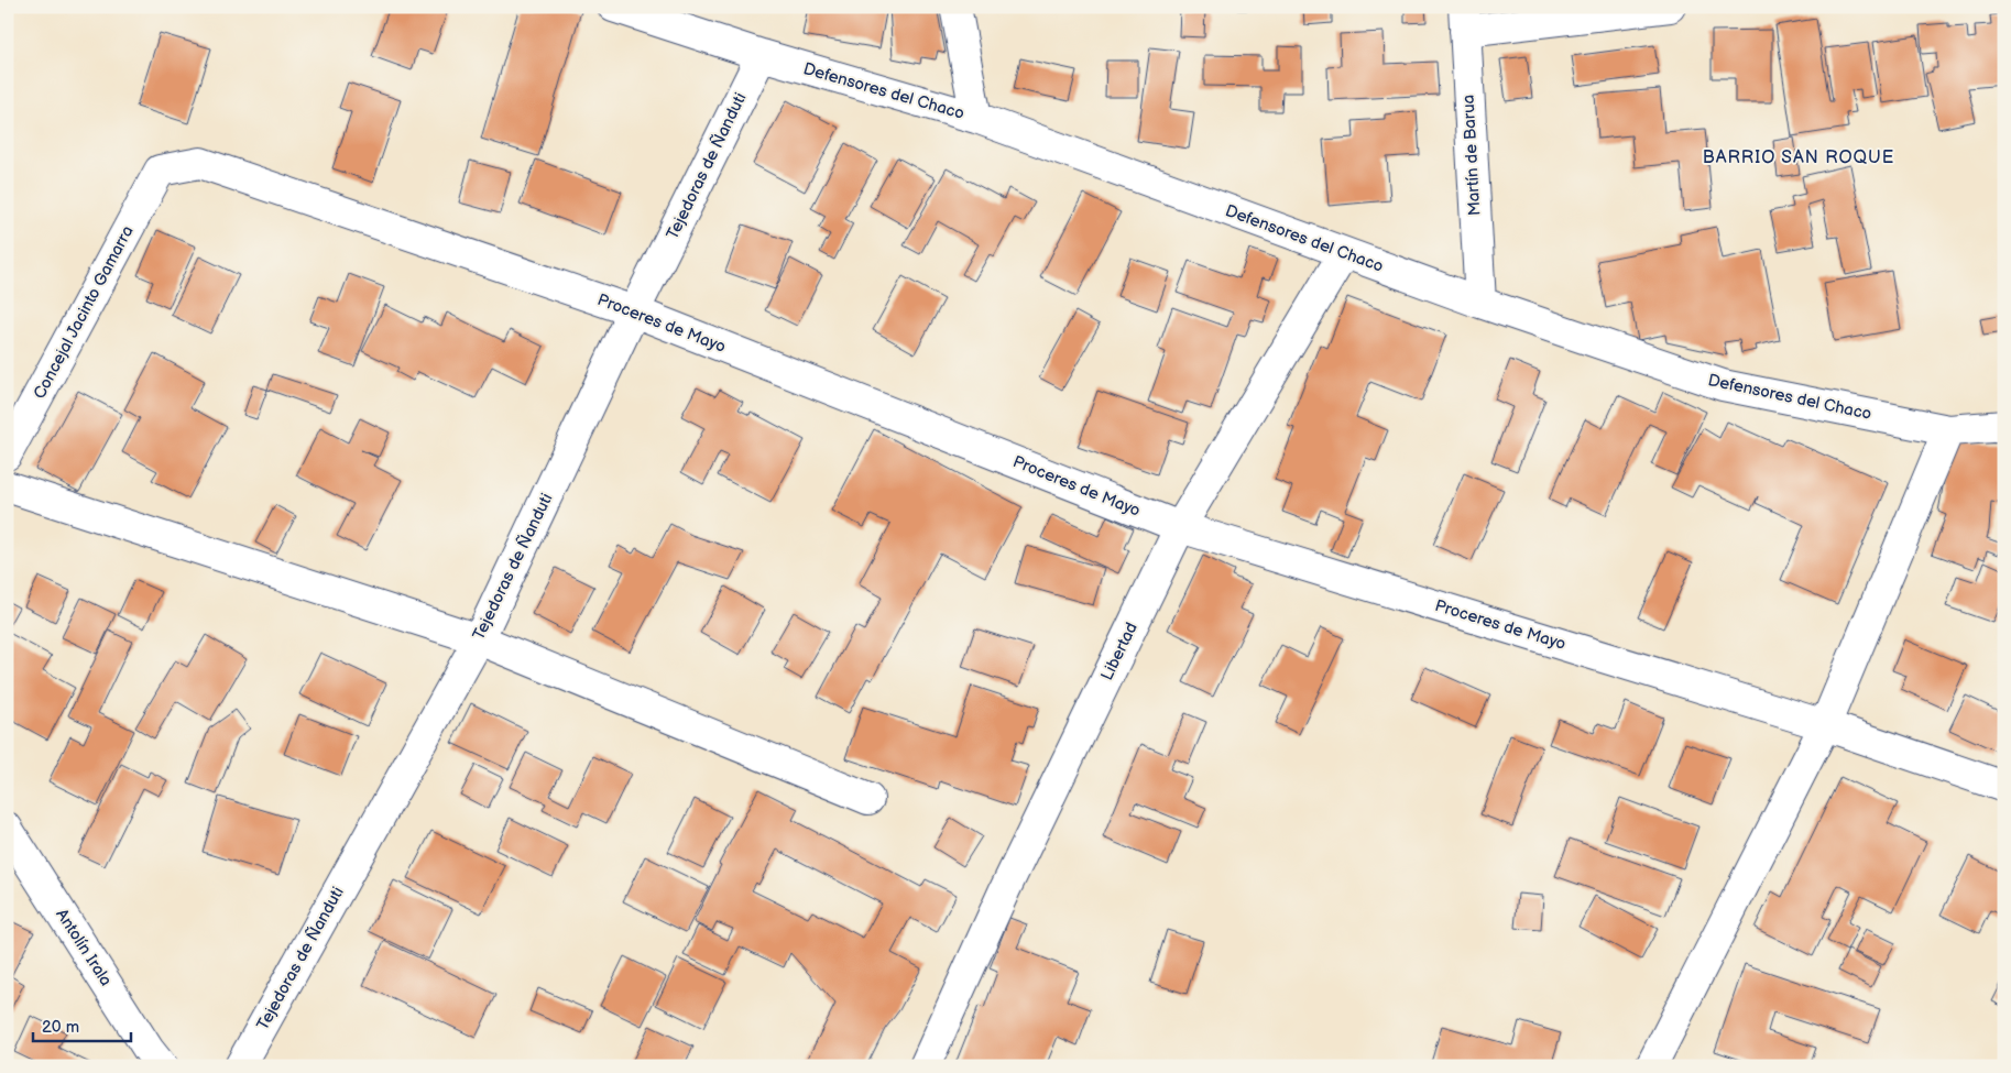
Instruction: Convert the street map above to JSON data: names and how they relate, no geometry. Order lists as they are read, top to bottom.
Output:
{
  "streets": {
    "street": [
      "Defensores del Chaco",
      "Martín de Barua",
      "Tejedoras de Ñanduti",
      "Concejal Jacinto Gamarra",
      "Proceres de Mayo",
      "Libertad",
      "Antolín Irala"
    ]
  },
  "crossings": [
    ["Defensores del Chaco", "Martín de Barua"],
    ["Defensores del Chaco", "Tejedoras de Ñanduti"],
    ["Defensores del Chaco", "Libertad"],
    ["Tejedoras de Ñanduti", "Proceres de Mayo"],
    ["Concejal Jacinto Gamarra", "Proceres de Mayo"],
    ["Proceres de Mayo", "Libertad"]
  ],
  "districts": ["BARRIO SAN ROQUE"],
  "scale_bar": "20 m"
}
